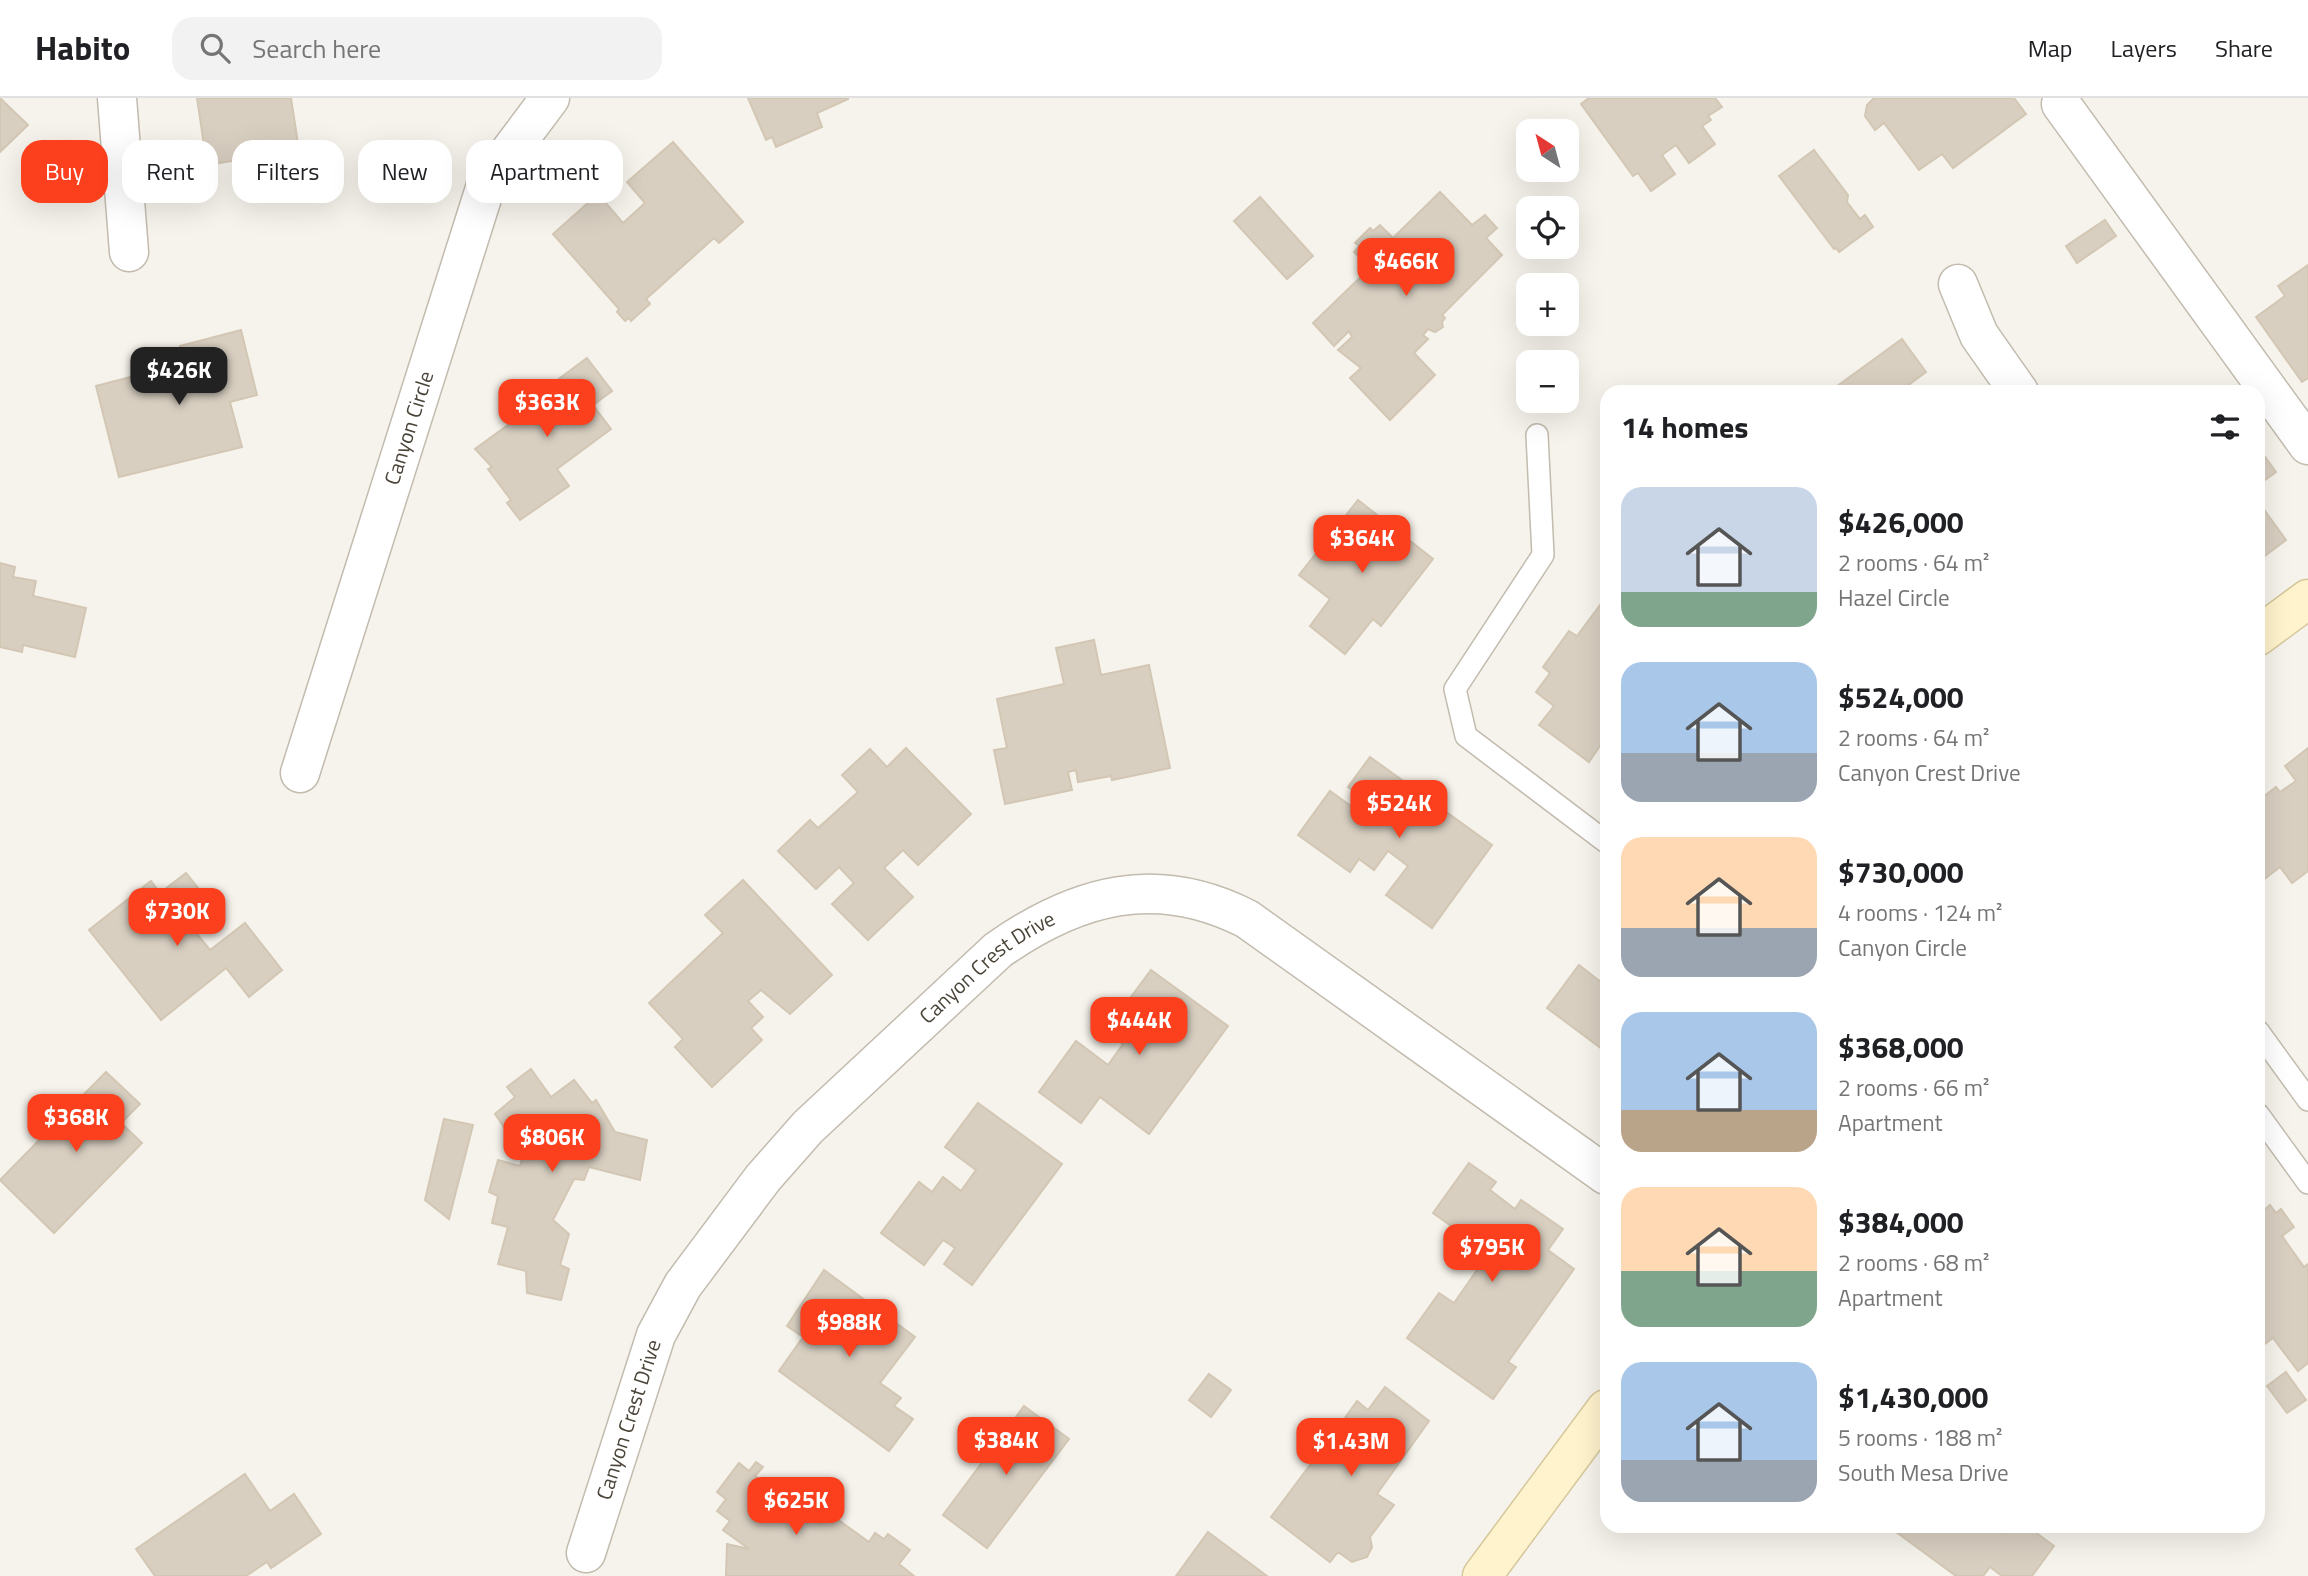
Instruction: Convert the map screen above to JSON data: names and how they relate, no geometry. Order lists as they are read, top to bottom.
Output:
{
  "streets": {
    "street": ["Canyon Circle", "Canyon Crest Drive"]
  },
  "north": "top left",
  "page": {
    "header": "Habito",
    "search": "Search here",
    "nav": ["Map", "Layers", "Share"],
    "map_buttons": ["+", "−"],
    "chip": [
      "Buy",
      "Rent",
      "Filters",
      "New",
      "Apartment"
    ],
    "price": [
      "$466K",
      "$426K",
      "$363K",
      "$364K",
      "$524K",
      "$730K",
      "$444K",
      "$368K",
      "$806K",
      "$795K",
      "$988K",
      "$384K",
      "$1.43M",
      "$625K"
    ],
    "heading": "14 homes",
    "list": [
      {
        "name": "$426,000",
        "note": "2 rooms · 64 m² · Hazel Circle"
      },
      {
        "name": "$524,000",
        "note": "2 rooms · 64 m² · Canyon Crest Drive"
      },
      {
        "name": "$730,000",
        "note": "4 rooms · 124 m² · Canyon Circle"
      },
      {
        "name": "$368,000",
        "note": "2 rooms · 66 m² · Apartment"
      },
      {
        "name": "$384,000",
        "note": "2 rooms · 68 m² · Apartment"
      },
      {
        "name": "$1,430,000",
        "note": "5 rooms · 188 m² · South Mesa Drive"
      }
    ]
  }
}
